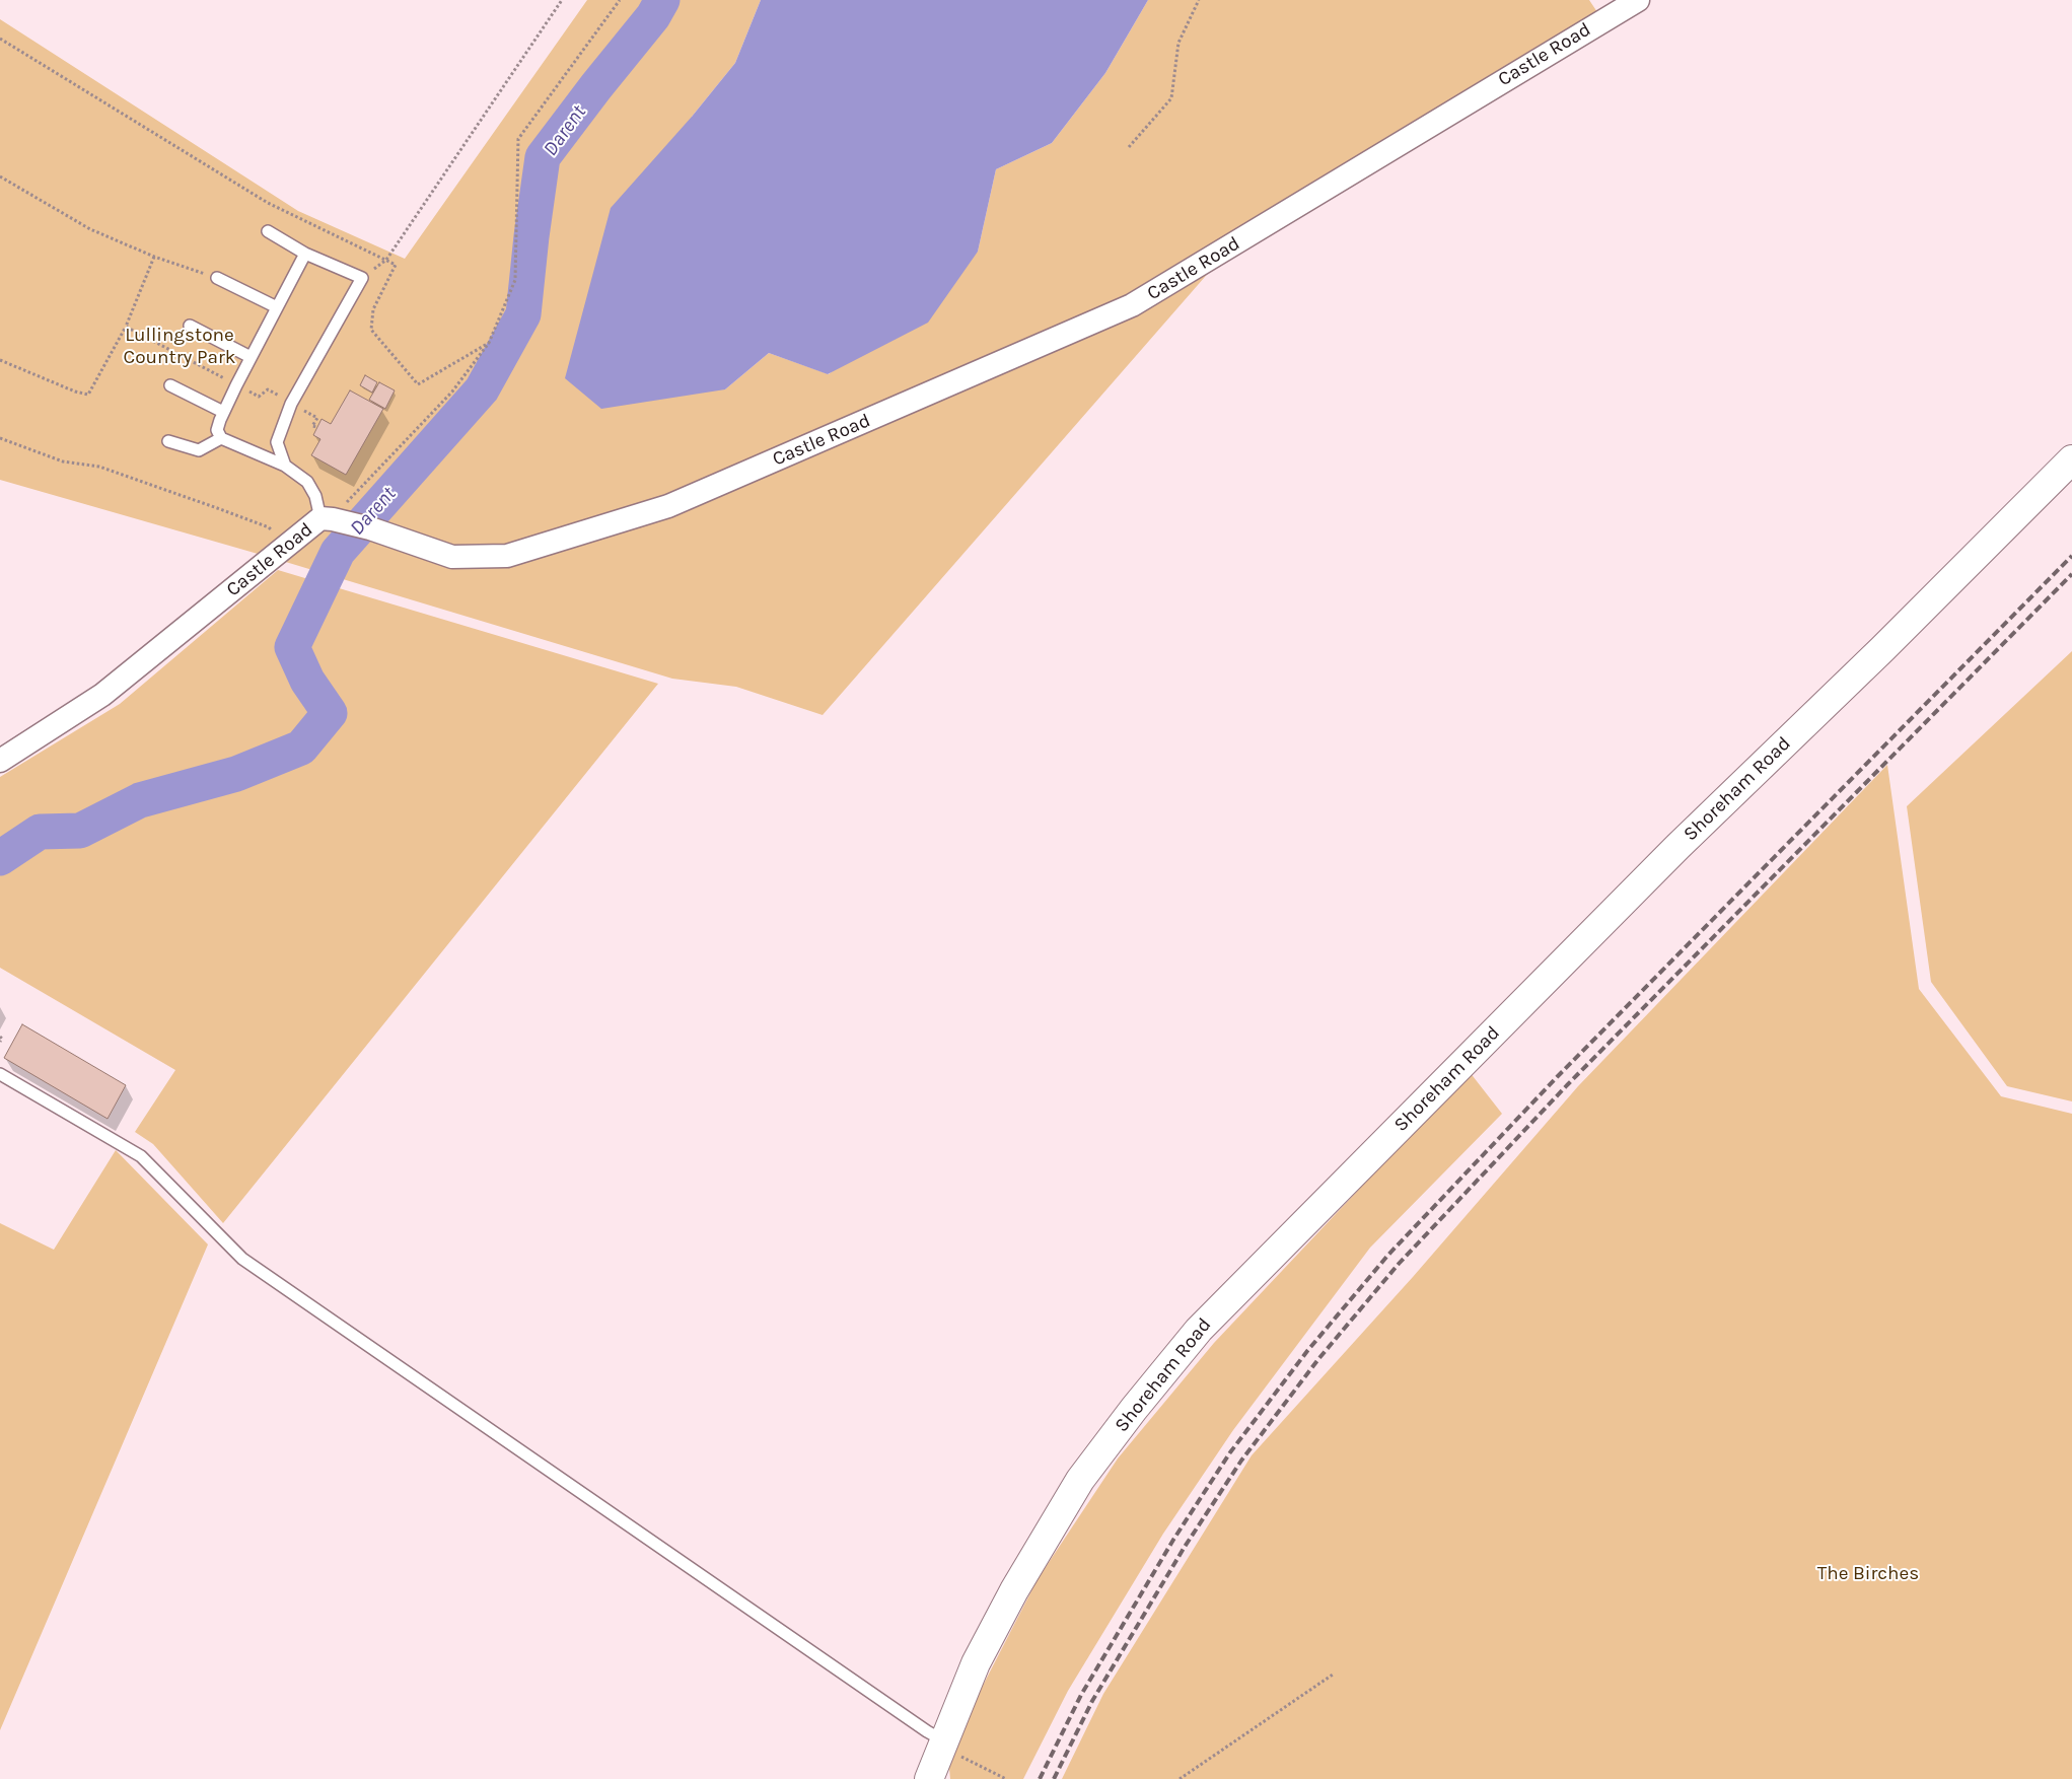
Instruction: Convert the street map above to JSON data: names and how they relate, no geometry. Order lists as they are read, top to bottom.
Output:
{
  "streets": {
    "main road": ["Shoreham Road"],
    "street": ["Castle Road"]
  },
  "water": ["Darent"],
  "parks": ["Lullingstone Country Park", "The Birches"]
}
